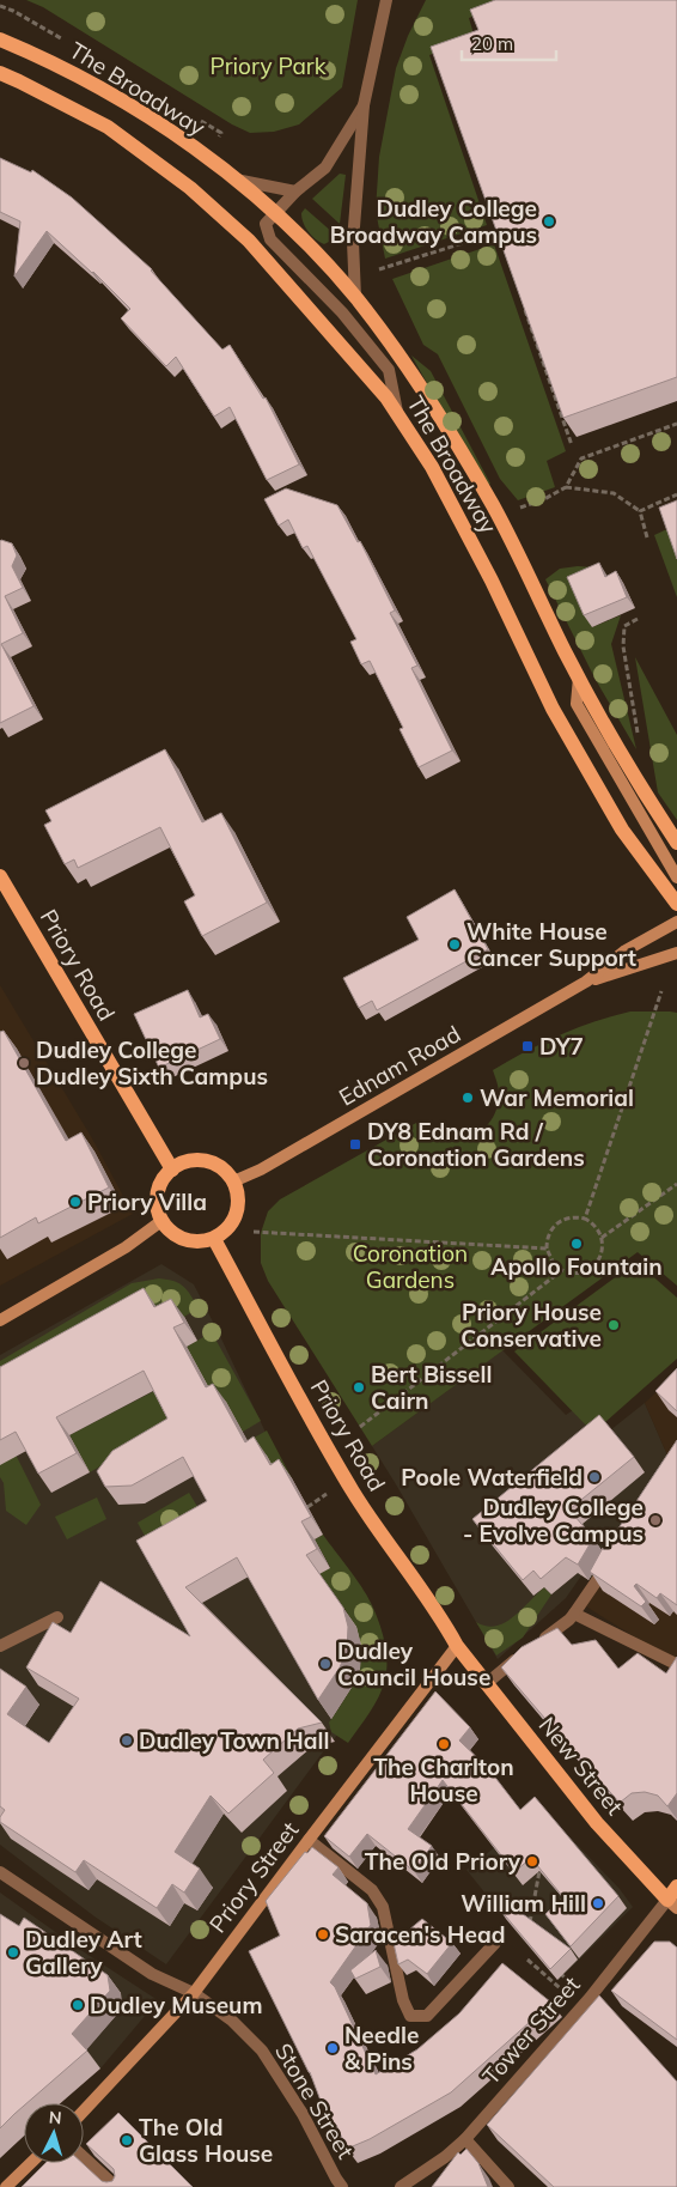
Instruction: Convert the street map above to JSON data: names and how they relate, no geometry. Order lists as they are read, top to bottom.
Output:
{
  "streets": {
    "main road": [
      "The Broadway",
      "Priory Road",
      "Ednam Road",
      "New Street",
      "Priory Street",
      "Tower Street"
    ],
    "street": ["Stone Street"]
  },
  "crossings": [
    ["Priory Road", "Ednam Road"],
    ["Priory Road", "New Street"],
    ["Priory Road", "Priory Street"],
    ["New Street", "Priory Street"],
    ["New Street", "Tower Street"],
    ["Priory Street", "Stone Street"]
  ],
  "parks": ["Priory Park", "Coronation Gardens"],
  "places": {
    "other": [
      "Dudley College Broadway Campus",
      "White House Cancer Support",
      "Dudley College Dudley Sixth Campus",
      "War Memorial",
      "Priory Villa",
      "Apollo Fountain",
      "Priory House Conservative",
      "Bert Bissell Cairn",
      "Poole Waterfield",
      "Dudley College - Evolve Campus",
      "Dudley Council House",
      "Dudley Town Hall",
      "The Charlton House",
      "The Old Priory",
      "William Hill",
      "Saracen's Head",
      "Dudley Art Gallery",
      "Dudley Museum",
      "Needle & Pins",
      "The Old Glass House"
    ],
    "transit": ["DY7", "DY8 Ednam Rd / Coronation Gardens"]
  },
  "scale_bar": "20 m",
  "north": "top"
}
